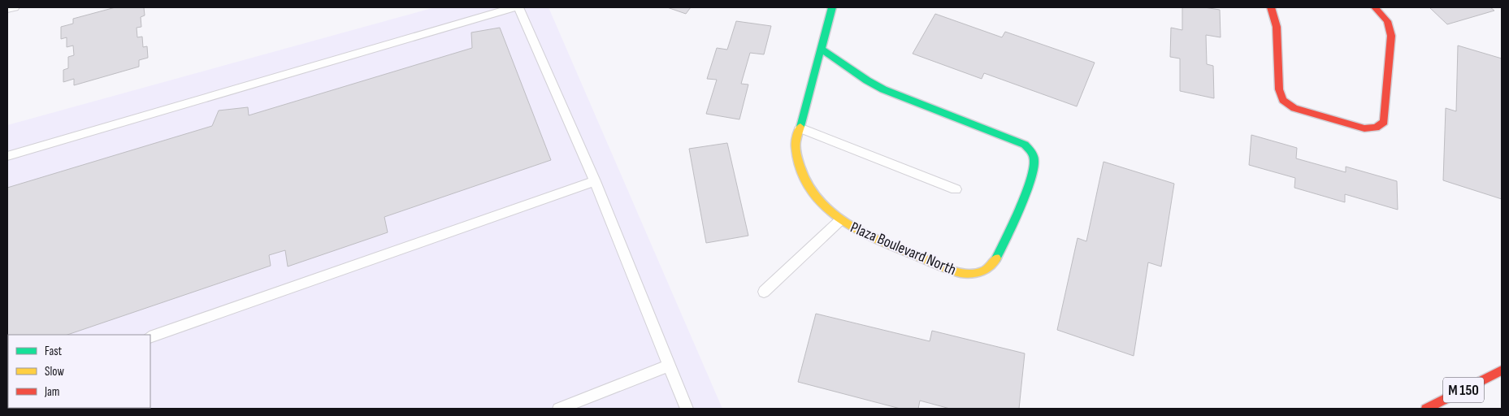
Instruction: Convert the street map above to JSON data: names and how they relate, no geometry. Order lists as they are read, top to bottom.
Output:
{
  "streets": {
    "street": ["Plaza Boulevard North", "M 150"]
  },
  "legend": ["Fast", "Slow", "Jam"]
}
